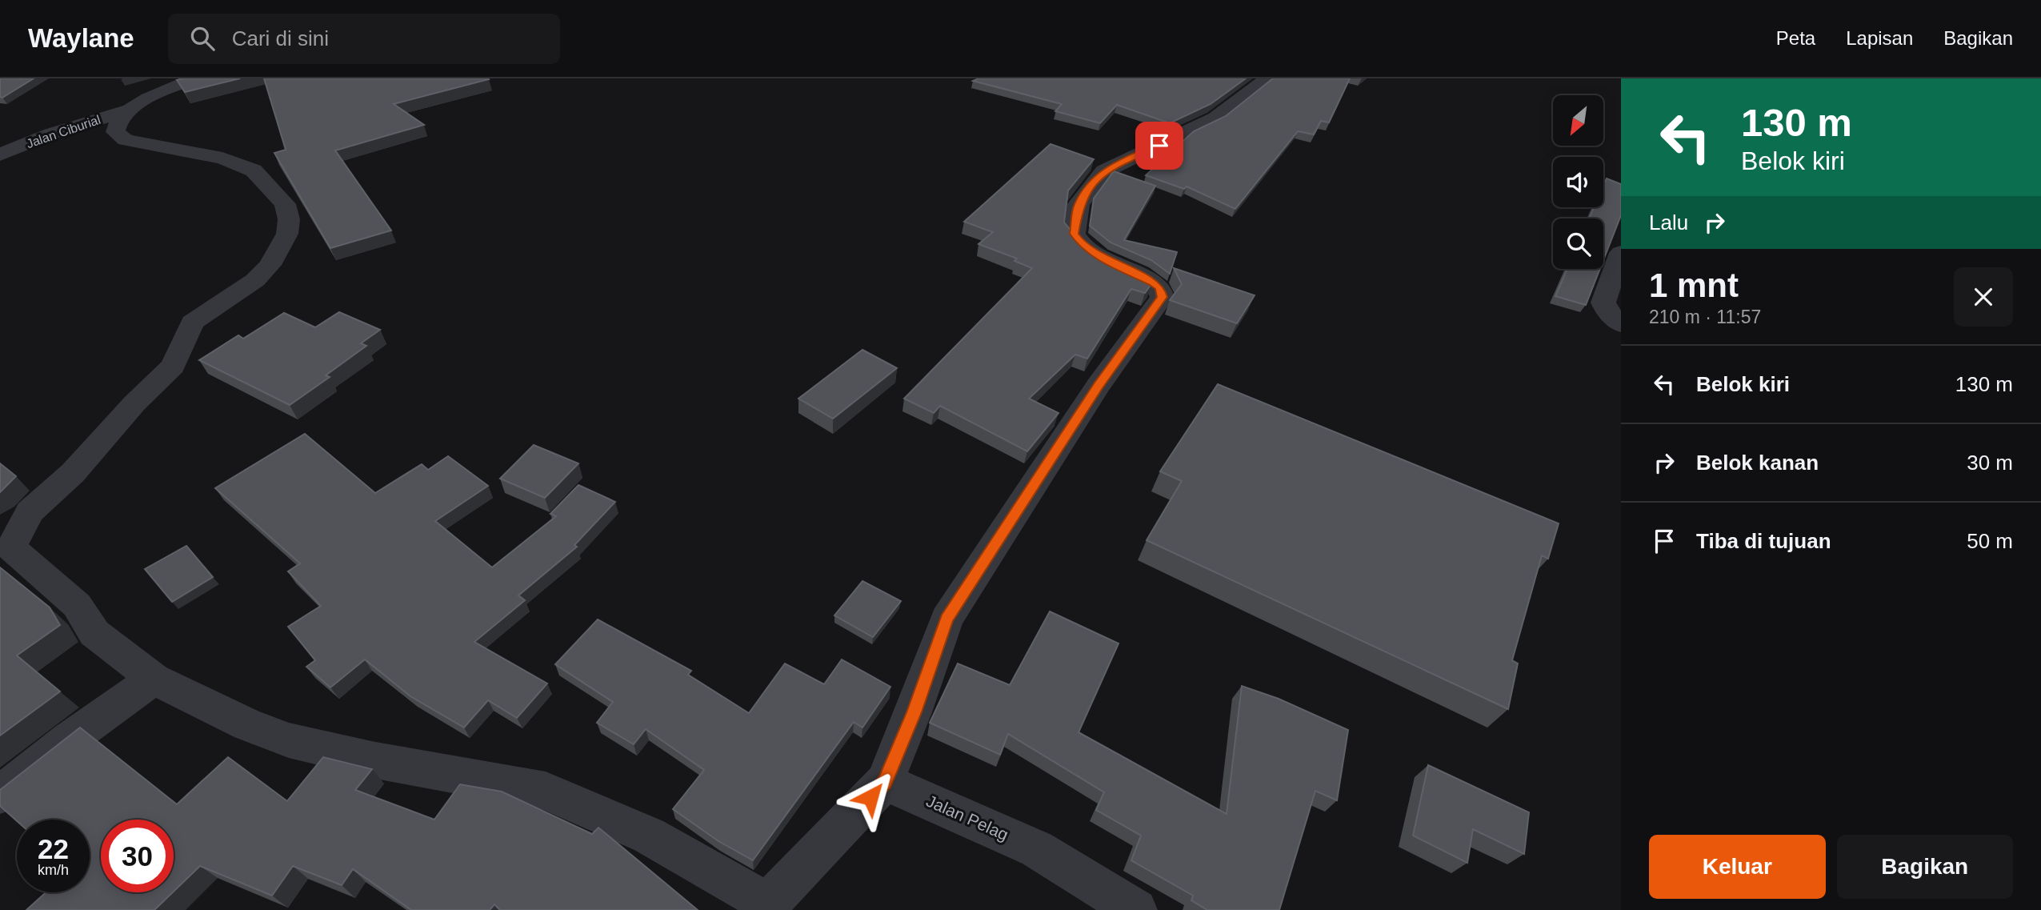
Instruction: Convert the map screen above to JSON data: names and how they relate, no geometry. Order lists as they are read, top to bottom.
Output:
{
  "streets": {
    "street": ["Jalan Ciburial", "Jalan Pelag"]
  },
  "north": "bottom left",
  "page": {
    "header": "Waylane",
    "search": "Cari di sini",
    "nav": ["Peta", "Lapisan", "Bagikan"],
    "turn": ["130 m", "Belok kiri"],
    "then": "Lalu",
    "heading": ["1 mnt", "210 m · 11:57"],
    "list": [
      {
        "name": "Belok kiri",
        "value": "130 m"
      },
      {
        "name": "Belok kanan",
        "value": "30 m"
      },
      {
        "name": "Tiba di tujuan",
        "value": "50 m"
      }
    ],
    "speed": "22 km/h",
    "limit": "30",
    "buttons": ["Keluar", "Bagikan"]
  }
}
